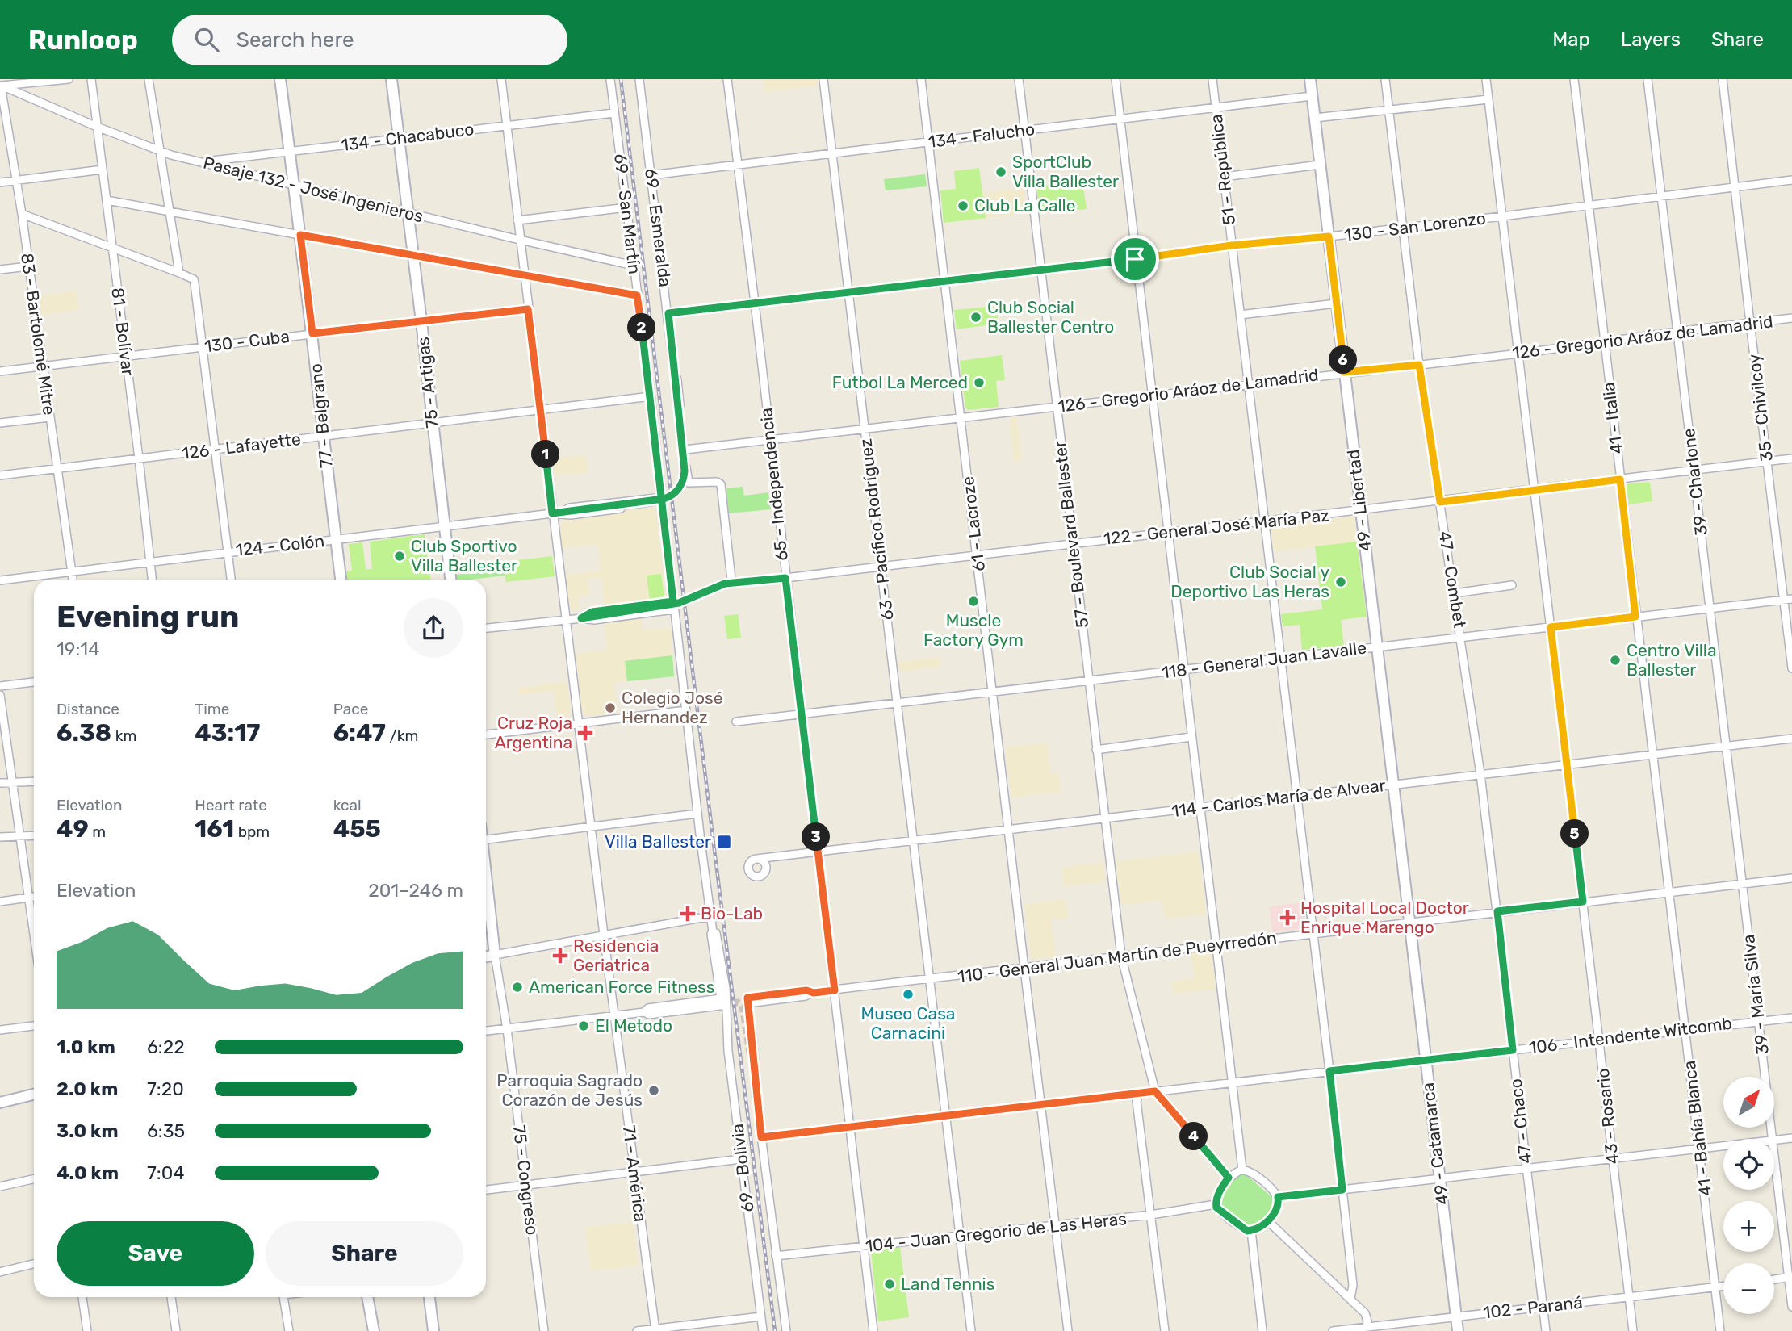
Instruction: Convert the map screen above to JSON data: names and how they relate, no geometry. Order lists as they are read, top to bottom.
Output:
{
  "streets": {
    "street": [
      "134 - Falucho",
      "134 - Chacabuco",
      "51 - República",
      "Pasaje 132 - José Ingenieros",
      "69 - San Martín",
      "130 - San Lorenzo",
      "69 - Esmeralda",
      "81 - Bolívar",
      "83 - Bartolomé Mitre",
      "126 - Gregorio Aráoz de Lamadrid",
      "130 - Cuba",
      "75 - Artigas",
      "35 - Chivilcoy",
      "77 - Belgrano",
      "41 - Italia",
      "126 - Lafayette",
      "39 - Charlone",
      "65 - Independencia",
      "49 - Libertad",
      "61 - Lacroze",
      "122 - General José María Paz",
      "63 - Pacífico Rodríguez",
      "57 - Boulevard Ballester",
      "124 - Colón",
      "47 - Combet",
      "118 - General Juan Lavalle",
      "114 - Carlos María de Alvear",
      "110 - General Juan Martín de Pueyrredón",
      "39 - María Silva",
      "106 - Intendente Witcomb",
      "43 - Rosario",
      "47 - Chaco",
      "41 - Bahía Blanca",
      "49 - Catamarca",
      "69 - Bolivia",
      "71 - América",
      "75 - Congreso",
      "104 - Juan Gregorio de Las Heras",
      "102 - Paraná"
    ]
  },
  "crossings": [
    ["134 - Falucho", "51 - República"],
    ["134 - Falucho", "69 - Esmeralda"],
    ["134 - Falucho", "65 - Independencia"],
    ["134 - Falucho", "49 - Libertad"],
    ["134 - Falucho", "61 - Lacroze"],
    ["134 - Falucho", "63 - Pacífico Rodríguez"],
    ["134 - Falucho", "57 - Boulevard Ballester"],
    ["134 - Chacabuco", "Pasaje 132 - José Ingenieros"],
    ["134 - Chacabuco", "69 - San Martín"],
    ["134 - Chacabuco", "75 - Artigas"],
    ["134 - Chacabuco", "77 - Belgrano"],
    ["134 - Chacabuco", "71 - América"],
    ["51 - República", "130 - San Lorenzo"],
    ["51 - República", "126 - Gregorio Aráoz de Lamadrid"],
    ["51 - República", "122 - General José María Paz"],
    ["51 - República", "118 - General Juan Lavalle"],
    ["51 - República", "114 - Carlos María de Alvear"],
    ["51 - República", "110 - General Juan Martín de Pueyrredón"],
    ["51 - República", "106 - Intendente Witcomb"],
    ["Pasaje 132 - José Ingenieros", "69 - San Martín"],
    ["Pasaje 132 - José Ingenieros", "81 - Bolívar"],
    ["Pasaje 132 - José Ingenieros", "83 - Bartolomé Mitre"],
    ["Pasaje 132 - José Ingenieros", "75 - Artigas"],
    ["Pasaje 132 - José Ingenieros", "77 - Belgrano"],
    ["Pasaje 132 - José Ingenieros", "71 - América"],
    ["69 - San Martín", "126 - Lafayette"],
    ["69 - San Martín", "124 - Colón"],
    ["69 - San Martín", "69 - Bolivia"],
    ["130 - San Lorenzo", "69 - Esmeralda"],
    ["130 - San Lorenzo", "35 - Chivilcoy"],
    ["130 - San Lorenzo", "41 - Italia"],
    ["130 - San Lorenzo", "39 - Charlone"],
    ["130 - San Lorenzo", "65 - Independencia"],
    ["130 - San Lorenzo", "49 - Libertad"],
    ["130 - San Lorenzo", "61 - Lacroze"],
    ["130 - San Lorenzo", "63 - Pacífico Rodríguez"],
    ["130 - San Lorenzo", "57 - Boulevard Ballester"],
    ["130 - San Lorenzo", "47 - Combet"],
    ["130 - San Lorenzo", "43 - Rosario"],
    ["69 - Esmeralda", "126 - Gregorio Aráoz de Lamadrid"],
    ["69 - Esmeralda", "122 - General José María Paz"],
    ["81 - Bolívar", "130 - Cuba"],
    ["81 - Bolívar", "126 - Lafayette"],
    ["81 - Bolívar", "124 - Colón"],
    ["83 - Bartolomé Mitre", "130 - Cuba"],
    ["83 - Bartolomé Mitre", "126 - Lafayette"],
    ["83 - Bartolomé Mitre", "124 - Colón"],
    ["126 - Gregorio Aráoz de Lamadrid", "35 - Chivilcoy"],
    ["126 - Gregorio Aráoz de Lamadrid", "41 - Italia"],
    ["126 - Gregorio Aráoz de Lamadrid", "39 - Charlone"],
    ["126 - Gregorio Aráoz de Lamadrid", "65 - Independencia"],
    ["126 - Gregorio Aráoz de Lamadrid", "49 - Libertad"],
    ["126 - Gregorio Aráoz de Lamadrid", "61 - Lacroze"],
    ["126 - Gregorio Aráoz de Lamadrid", "63 - Pacífico Rodríguez"],
    ["126 - Gregorio Aráoz de Lamadrid", "57 - Boulevard Ballester"],
    ["126 - Gregorio Aráoz de Lamadrid", "47 - Combet"],
    ["126 - Gregorio Aráoz de Lamadrid", "43 - Rosario"],
    ["130 - Cuba", "75 - Artigas"],
    ["130 - Cuba", "77 - Belgrano"],
    ["130 - Cuba", "71 - América"],
    ["75 - Artigas", "126 - Lafayette"],
    ["75 - Artigas", "124 - Colón"],
    ["35 - Chivilcoy", "122 - General José María Paz"],
    ["35 - Chivilcoy", "118 - General Juan Lavalle"],
    ["77 - Belgrano", "126 - Lafayette"],
    ["77 - Belgrano", "124 - Colón"],
    ["41 - Italia", "122 - General José María Paz"],
    ["41 - Italia", "118 - General Juan Lavalle"],
    ["41 - Italia", "114 - Carlos María de Alvear"],
    ["41 - Italia", "110 - General Juan Martín de Pueyrredón"],
    ["41 - Italia", "41 - Bahía Blanca"],
    ["126 - Lafayette", "71 - América"],
    ["39 - Charlone", "122 - General José María Paz"],
    ["39 - Charlone", "118 - General Juan Lavalle"],
    ["39 - Charlone", "114 - Carlos María de Alvear"],
    ["39 - Charlone", "110 - General Juan Martín de Pueyrredón"],
    ["39 - Charlone", "39 - María Silva"],
    ["65 - Independencia", "122 - General José María Paz"],
    ["65 - Independencia", "118 - General Juan Lavalle"],
    ["65 - Independencia", "114 - Carlos María de Alvear"],
    ["65 - Independencia", "110 - General Juan Martín de Pueyrredón"],
    ["65 - Independencia", "106 - Intendente Witcomb"],
    ["65 - Independencia", "104 - Juan Gregorio de Las Heras"],
    ["49 - Libertad", "122 - General José María Paz"],
    ["49 - Libertad", "118 - General Juan Lavalle"],
    ["49 - Libertad", "114 - Carlos María de Alvear"],
    ["49 - Libertad", "110 - General Juan Martín de Pueyrredón"],
    ["49 - Libertad", "49 - Catamarca"],
    ["61 - Lacroze", "122 - General José María Paz"],
    ["61 - Lacroze", "118 - General Juan Lavalle"],
    ["61 - Lacroze", "114 - Carlos María de Alvear"],
    ["61 - Lacroze", "110 - General Juan Martín de Pueyrredón"],
    ["61 - Lacroze", "106 - Intendente Witcomb"],
    ["61 - Lacroze", "104 - Juan Gregorio de Las Heras"],
    ["122 - General José María Paz", "63 - Pacífico Rodríguez"],
    ["122 - General José María Paz", "57 - Boulevard Ballester"],
    ["122 - General José María Paz", "47 - Combet"],
    ["122 - General José María Paz", "43 - Rosario"],
    ["63 - Pacífico Rodríguez", "118 - General Juan Lavalle"],
    ["63 - Pacífico Rodríguez", "114 - Carlos María de Alvear"],
    ["63 - Pacífico Rodríguez", "110 - General Juan Martín de Pueyrredón"],
    ["63 - Pacífico Rodríguez", "106 - Intendente Witcomb"],
    ["63 - Pacífico Rodríguez", "104 - Juan Gregorio de Las Heras"],
    ["57 - Boulevard Ballester", "118 - General Juan Lavalle"],
    ["57 - Boulevard Ballester", "114 - Carlos María de Alvear"],
    ["57 - Boulevard Ballester", "110 - General Juan Martín de Pueyrredón"],
    ["57 - Boulevard Ballester", "106 - Intendente Witcomb"],
    ["124 - Colón", "71 - América"],
    ["47 - Combet", "118 - General Juan Lavalle"],
    ["47 - Combet", "114 - Carlos María de Alvear"],
    ["47 - Combet", "110 - General Juan Martín de Pueyrredón"],
    ["47 - Combet", "47 - Chaco"],
    ["118 - General Juan Lavalle", "43 - Rosario"],
    ["114 - Carlos María de Alvear", "43 - Rosario"],
    ["110 - General Juan Martín de Pueyrredón", "39 - María Silva"],
    ["110 - General Juan Martín de Pueyrredón", "43 - Rosario"],
    ["110 - General Juan Martín de Pueyrredón", "47 - Chaco"],
    ["110 - General Juan Martín de Pueyrredón", "41 - Bahía Blanca"],
    ["110 - General Juan Martín de Pueyrredón", "49 - Catamarca"],
    ["39 - María Silva", "106 - Intendente Witcomb"],
    ["106 - Intendente Witcomb", "43 - Rosario"],
    ["106 - Intendente Witcomb", "47 - Chaco"],
    ["106 - Intendente Witcomb", "41 - Bahía Blanca"],
    ["106 - Intendente Witcomb", "49 - Catamarca"],
    ["43 - Rosario", "102 - Paraná"],
    ["47 - Chaco", "102 - Paraná"],
    ["41 - Bahía Blanca", "102 - Paraná"],
    ["49 - Catamarca", "102 - Paraná"]
  ],
  "places": {
    "other": [
      "SportClub Villa Ballester",
      "Club La Calle",
      "Club Social Ballester Centro",
      "Futbol La Merced",
      "Club Sportivo Villa Ballester",
      "Club Social y Deportivo Las Heras",
      "Muscle Factory Gym",
      "Centro Villa Ballester",
      "Colegio José Hernandez",
      "American Force Fitness",
      "Museo Casa Carnacini",
      "El Metodo",
      "Parroquia Sagrado Corazón de Jesús",
      "Land Tennis"
    ],
    "health": [
      "Cruz Roja Argentina",
      "Bio-Lab",
      "Hospital Local Doctor Enrique Marengo",
      "Residencia Geriatrica"
    ],
    "transit": ["Villa Ballester"]
  },
  "north": "top right",
  "page": {
    "header": "Runloop",
    "search": "Search here",
    "nav": ["Map", "Layers", "Share"],
    "pins": [
      "2",
      "6",
      "1",
      "5",
      "3",
      "4"
    ],
    "heading": ["Evening run", "19:14"],
    "stats": [
      ["Distance", "6.38 km"],
      ["Time", "43:17"],
      ["Pace", "6:47 /km"],
      ["Elevation", "49 m"],
      ["Heart rate", "161 bpm"],
      ["kcal", "455"]
    ],
    "chart": ["Elevation", "201–246 m"],
    "list": [
      {
        "name": "1.0 km",
        "note": "6:22"
      },
      {
        "name": "2.0 km",
        "note": "7:20"
      },
      {
        "name": "3.0 km",
        "note": "6:35"
      },
      {
        "name": "4.0 km",
        "note": "7:04"
      }
    ],
    "map_buttons": ["+", "−"],
    "buttons": ["Save", "Share"]
  }
}
